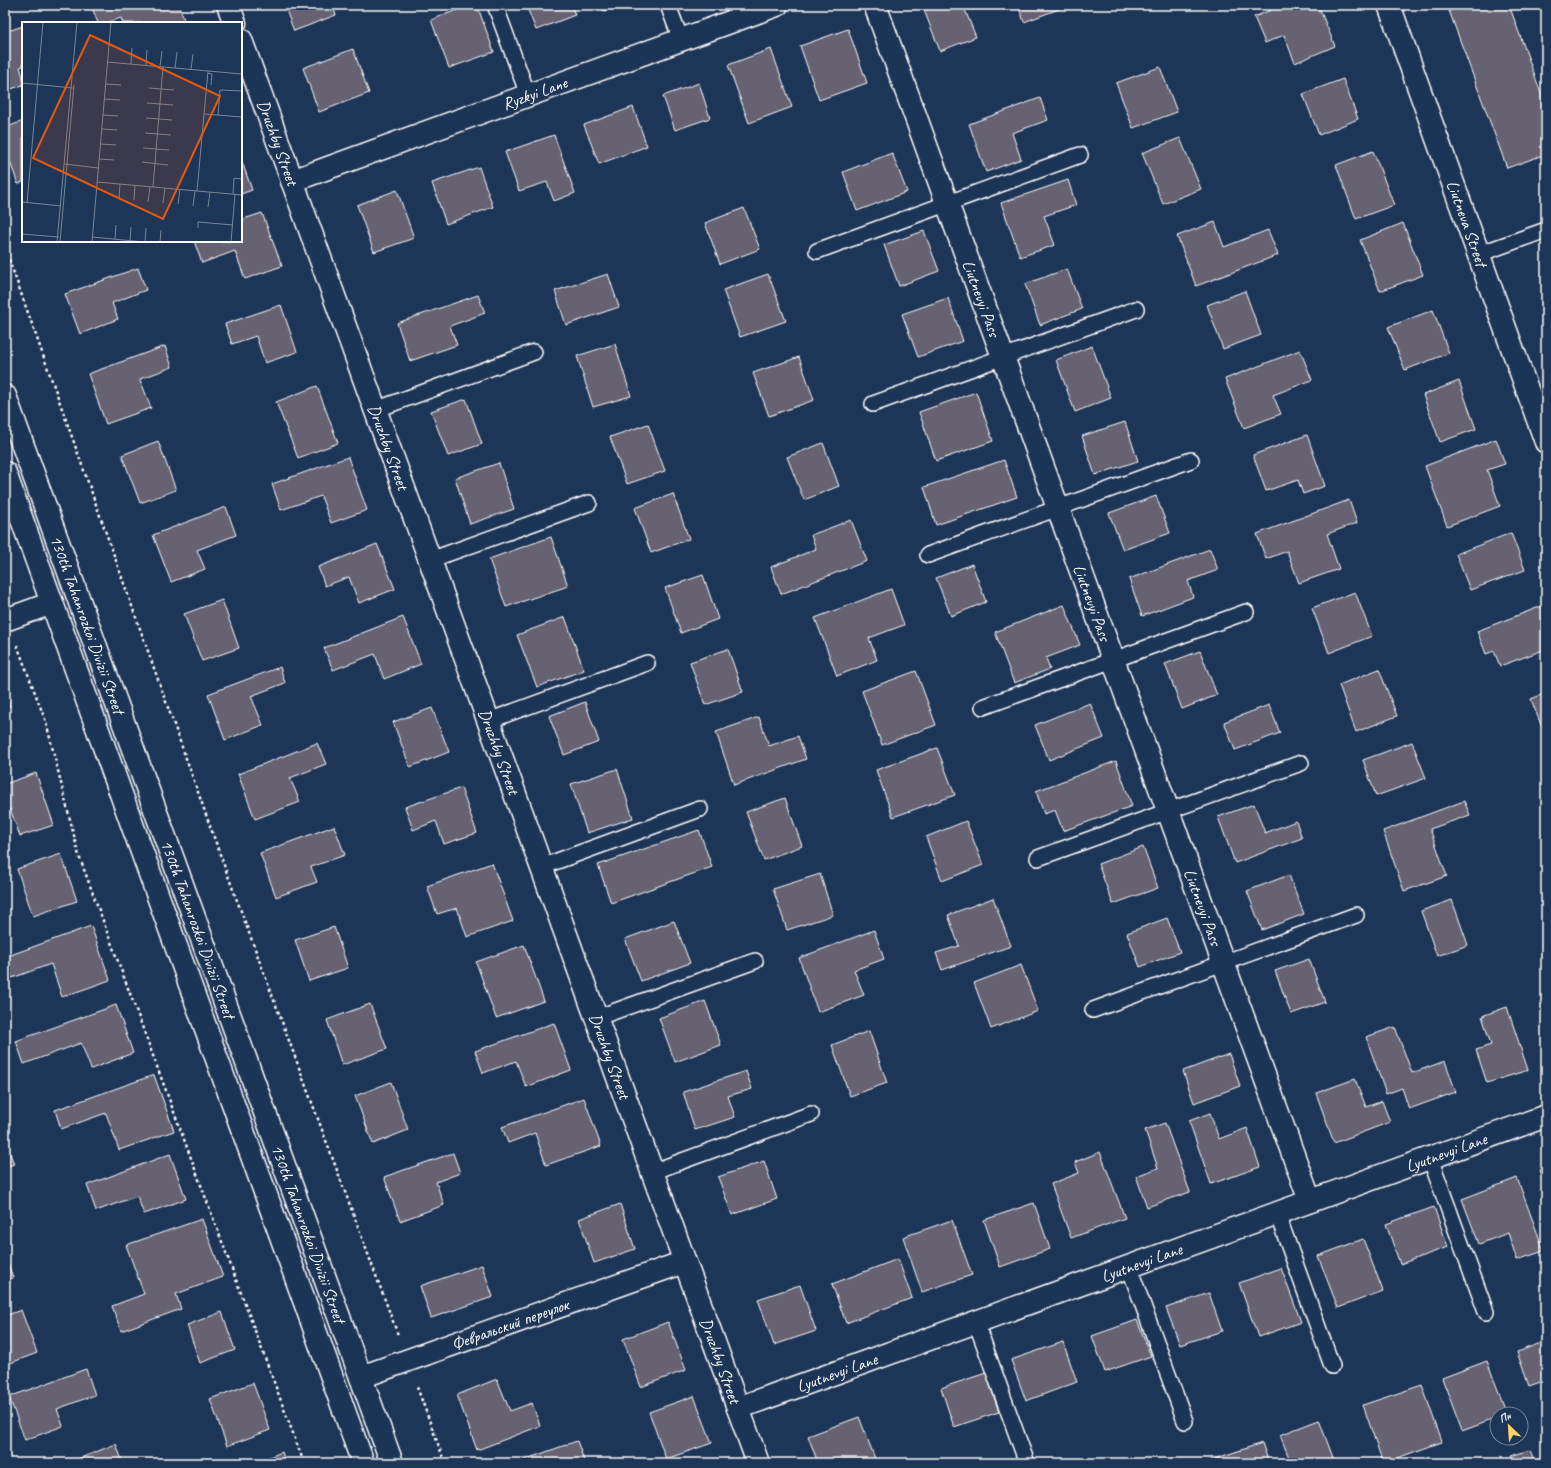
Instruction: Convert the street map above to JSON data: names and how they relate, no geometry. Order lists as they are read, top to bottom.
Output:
{
  "streets": {
    "street": [
      "Ryzkyi Lane",
      "Druzhby Street",
      "Liutneva Street",
      "Liutnevyi Pass",
      "130th Tahanrozkoi Divizii Street",
      "Lyutnevyi Lane",
      "Февральский переулок"
    ]
  },
  "crossings": [
    ["Ryzkyi Lane", "Druzhby Street"],
    ["Druzhby Street", "Lyutnevyi Lane"],
    ["Druzhby Street", "Февральский переулок"],
    ["Liutnevyi Pass", "Lyutnevyi Lane"],
    ["130th Tahanrozkoi Divizii Street", "Февральский переулок"]
  ],
  "north": "top left"
}
